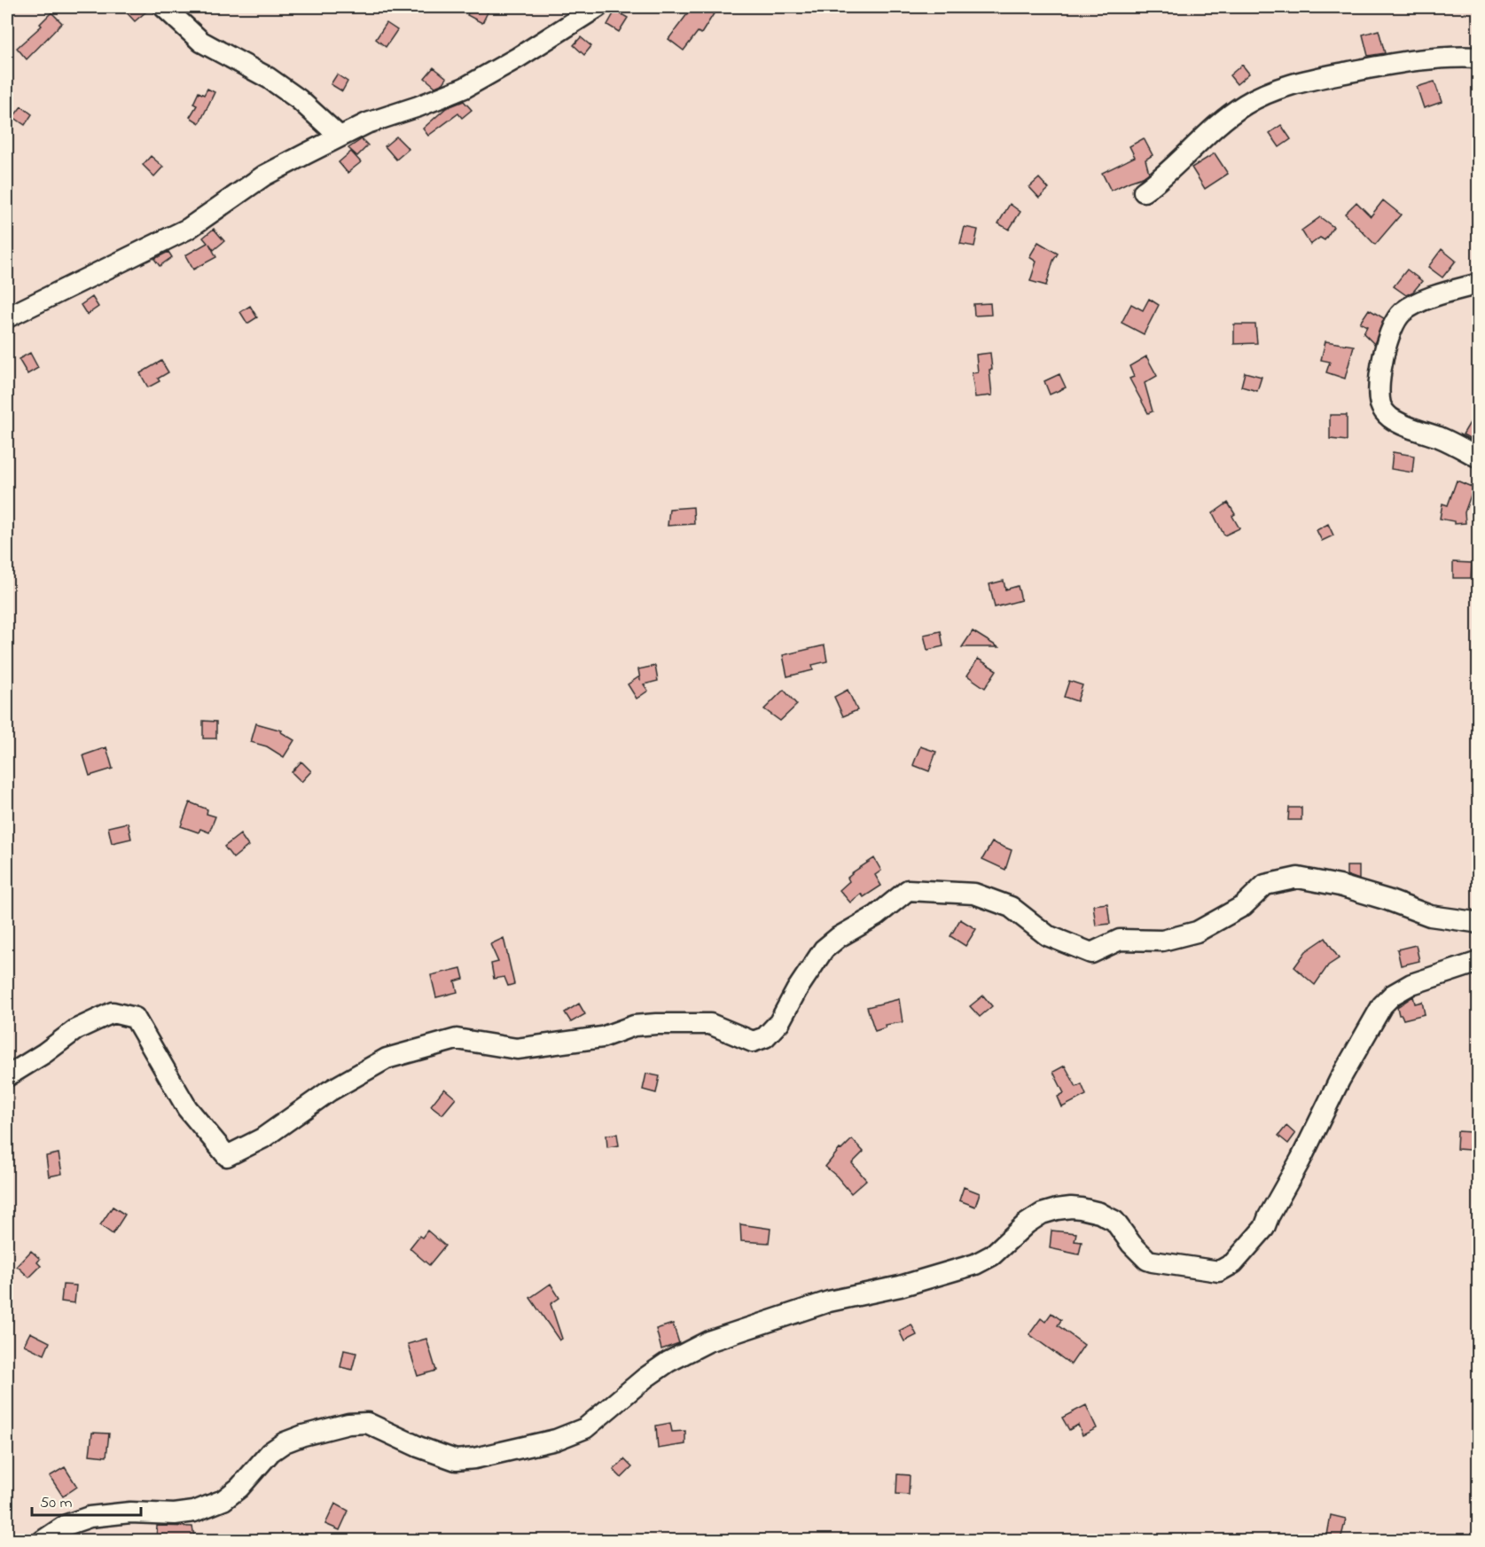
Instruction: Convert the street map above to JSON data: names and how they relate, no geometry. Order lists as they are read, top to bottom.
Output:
{
  "scale_bar": "50 m"
}
